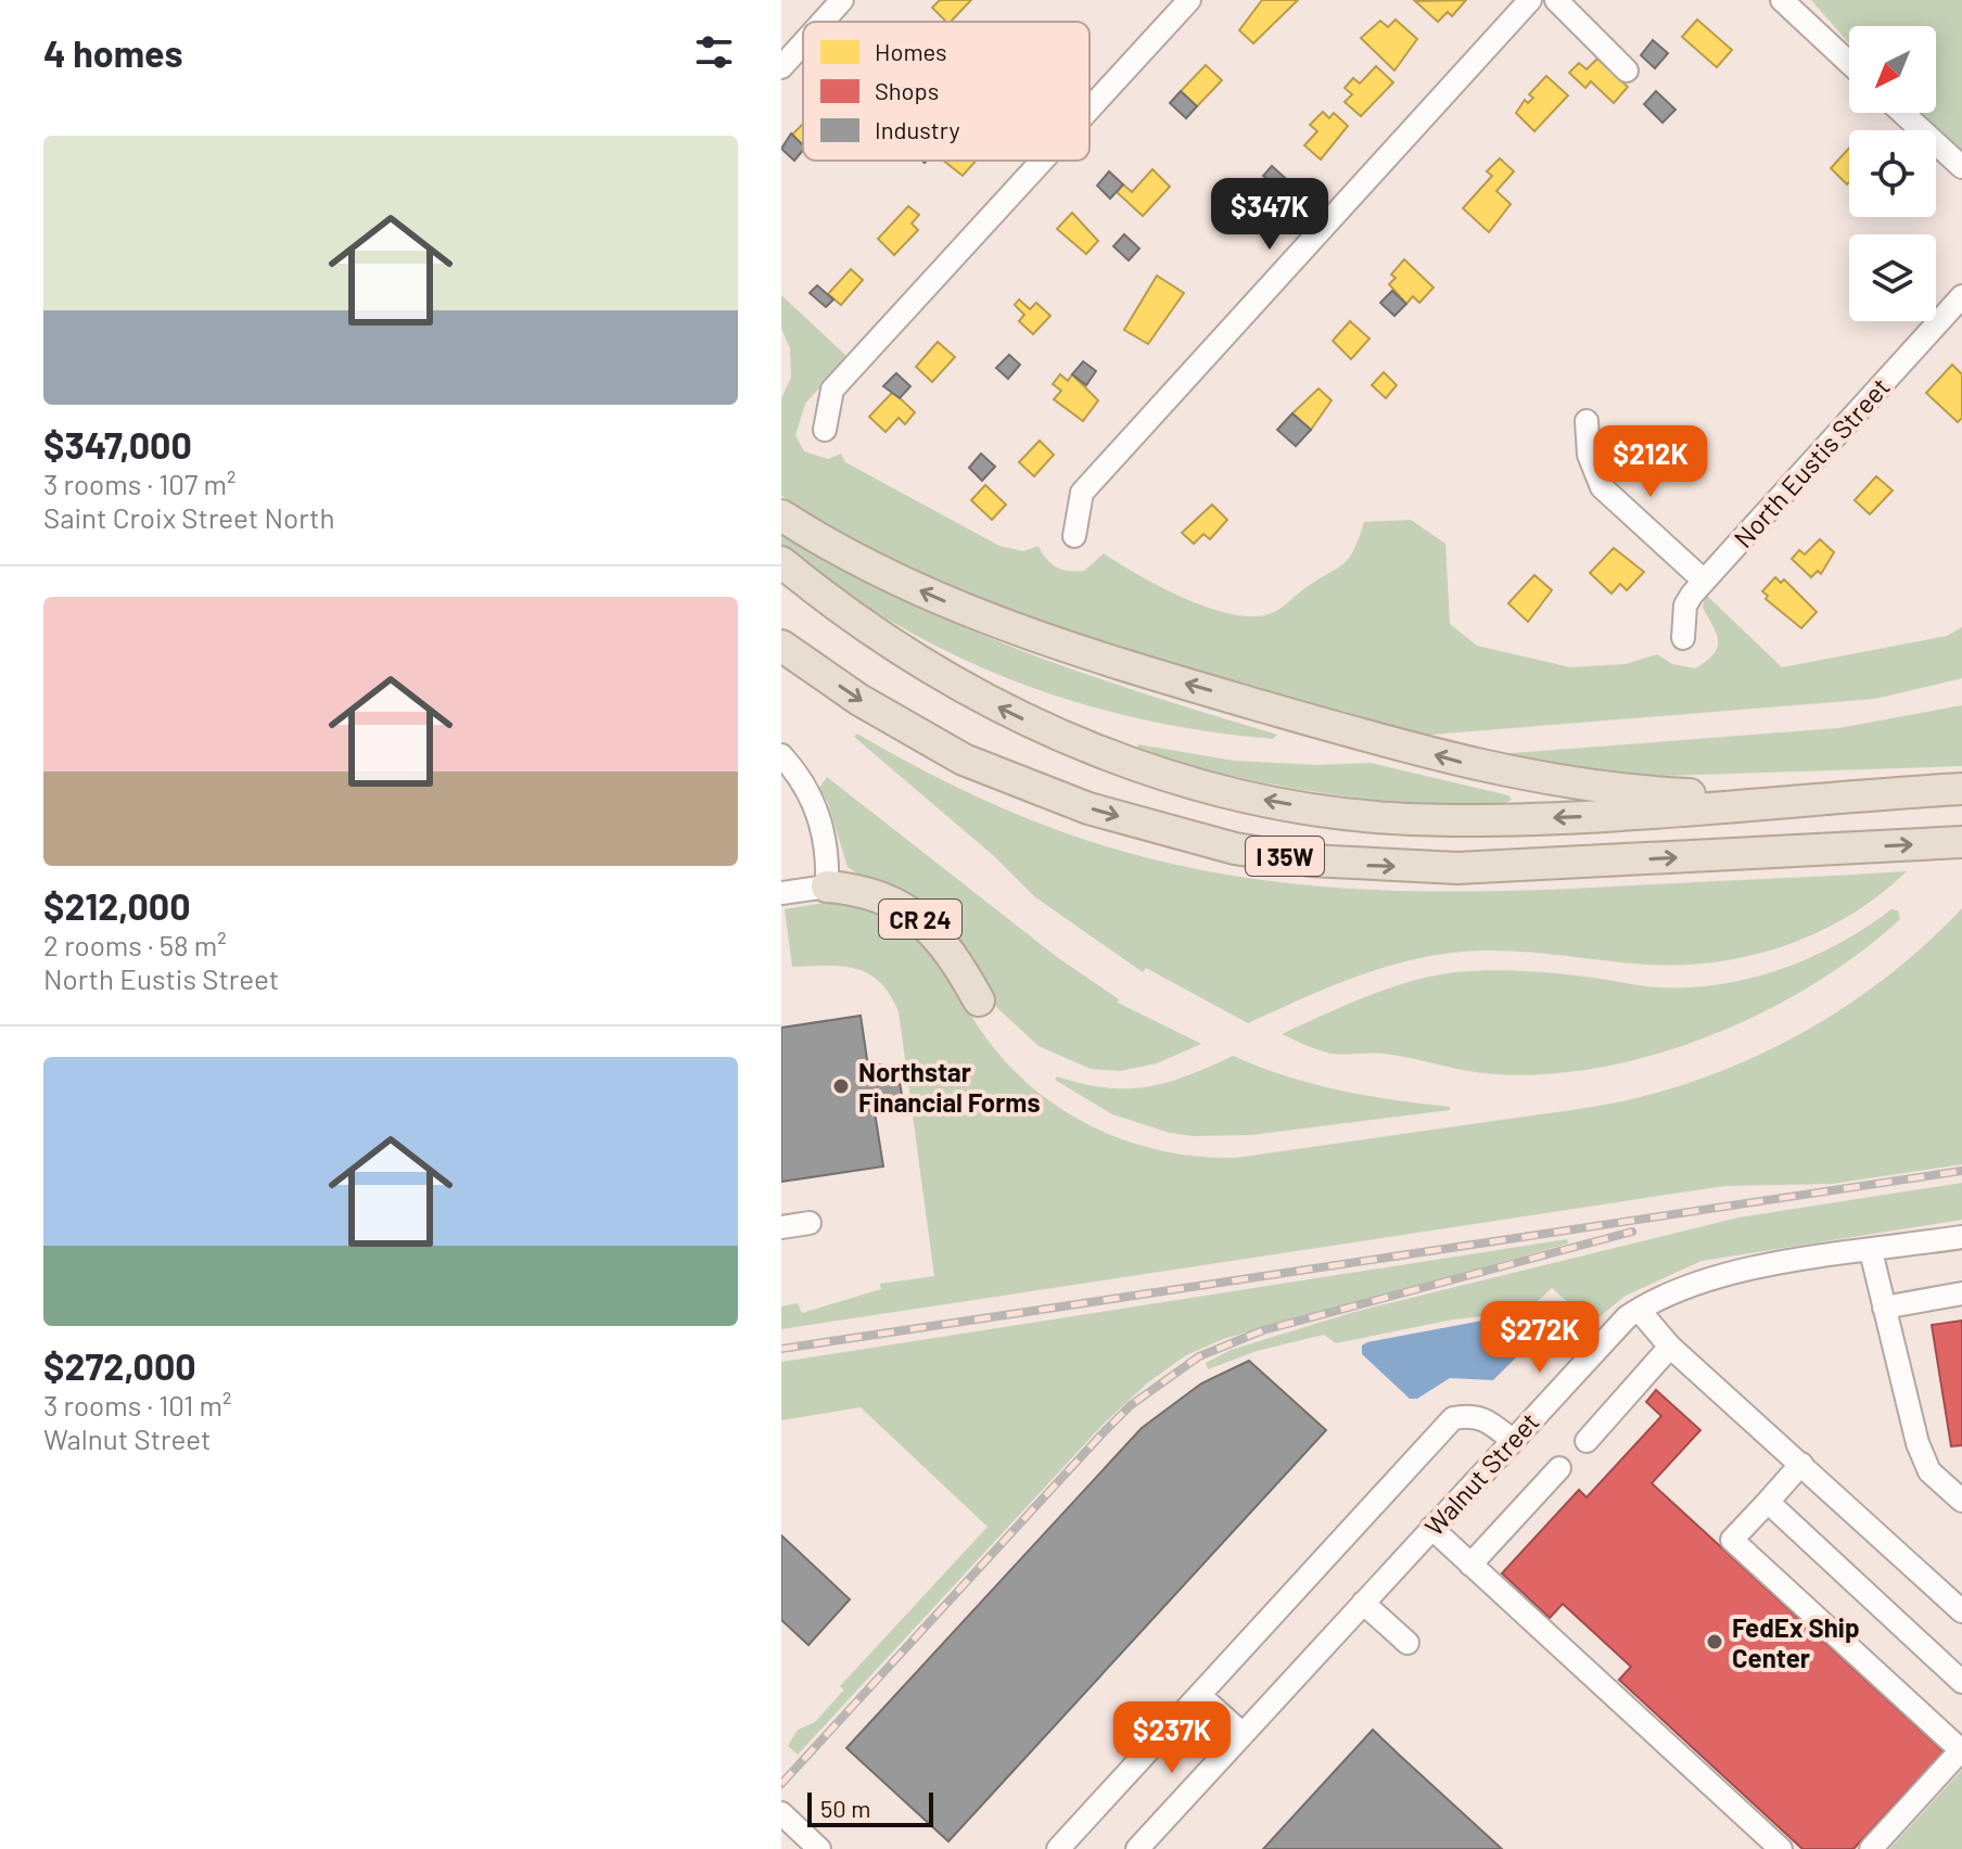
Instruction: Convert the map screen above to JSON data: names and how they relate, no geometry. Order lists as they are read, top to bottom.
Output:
{
  "streets": {
    "highway": ["I 35W", "CR 24"],
    "street": ["North Eustis Street", "Walnut Street"]
  },
  "places": ["Northstar Financial Forms", "FedEx Ship Center"],
  "legend": ["Homes", "Shops", "Industry"],
  "scale_bar": "50 m",
  "north": "bottom left",
  "page": {
    "heading": "4 homes",
    "list": [
      {
        "name": "$347,000",
        "note": "3 rooms · 107 m² · Saint Croix Street North"
      },
      {
        "name": "$212,000",
        "note": "2 rooms · 58 m² · North Eustis Street"
      },
      {
        "name": "$272,000",
        "note": "3 rooms · 101 m² · Walnut Street"
      }
    ],
    "price": [
      "$347K",
      "$212K",
      "$272K",
      "$237K"
    ],
    "scale": "50 m"
  }
}
